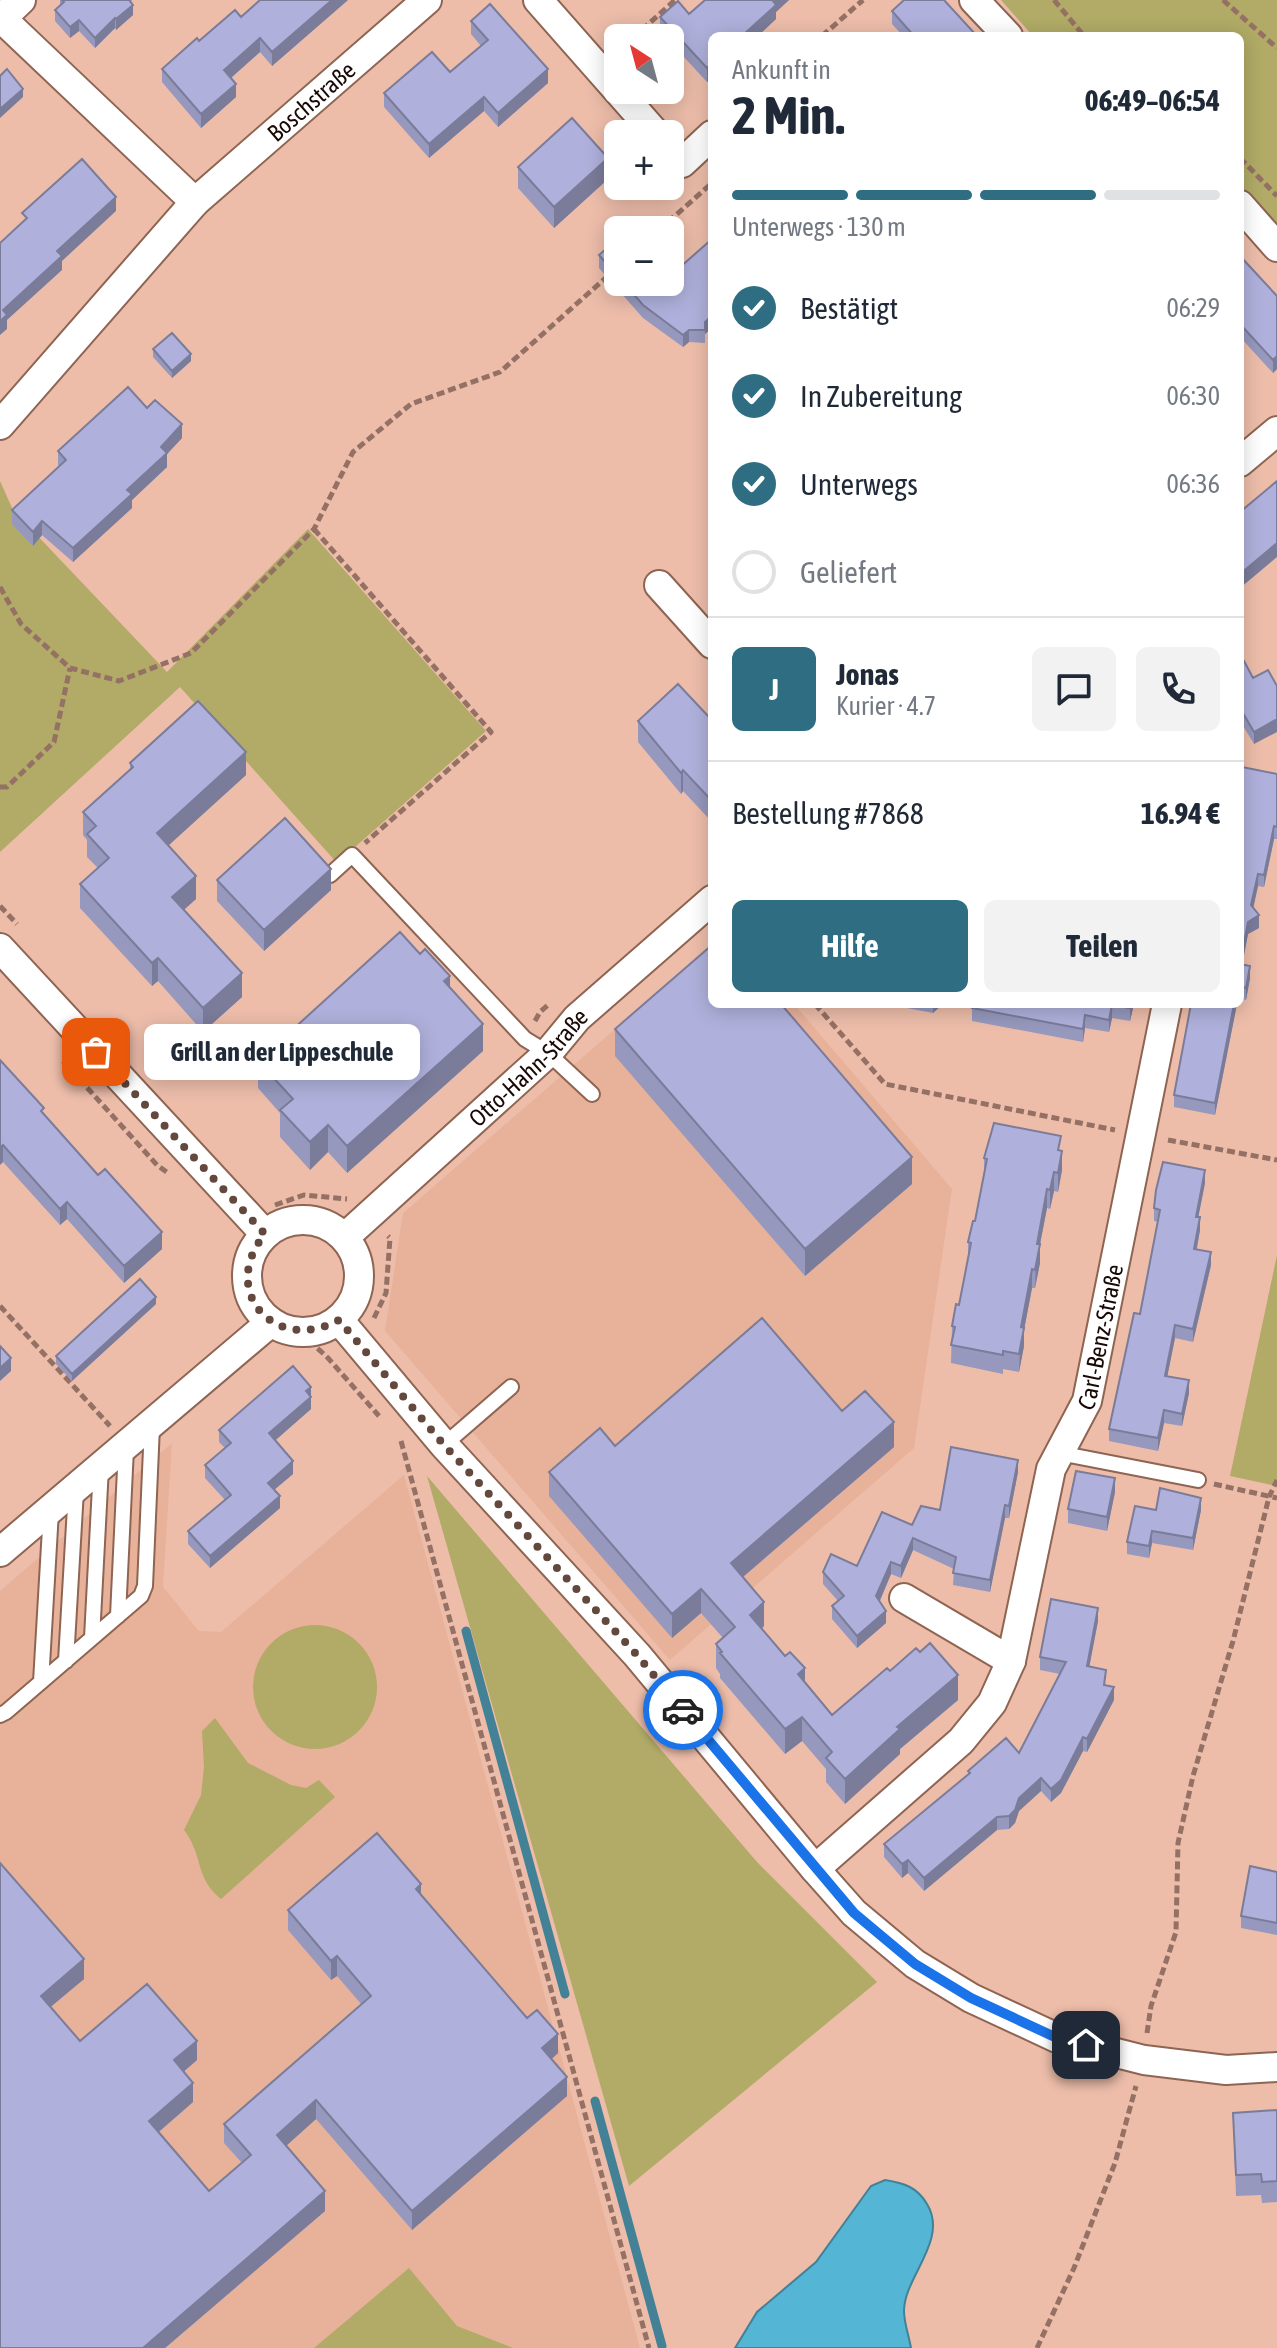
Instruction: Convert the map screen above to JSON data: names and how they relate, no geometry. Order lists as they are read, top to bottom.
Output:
{
  "streets": {
    "street": ["Boschstraße", "Otto-Hahn-Straße", "Carl-Benz-Straße"]
  },
  "places": ["Grill an der Lippeschule"],
  "north": "top left",
  "page": {
    "map_buttons": ["+", "−"],
    "heading": ["2 Min.", "Ankunft in", "06:49–06:54"],
    "panel": [
      "Jonas",
      "Kurier · 4.7",
      "Bestellung #7868",
      "16.94 €"
    ],
    "bar": "Unterwegs · 130 m",
    "list": [
      ["Bestätigt", "06:29"],
      ["In Zubereitung", "06:30"],
      ["Unterwegs", "06:36"],
      "Geliefert"
    ],
    "round": "J",
    "buttons": ["Hilfe", "Teilen"],
    "bubble": "Grill an der Lippeschule"
  }
}
